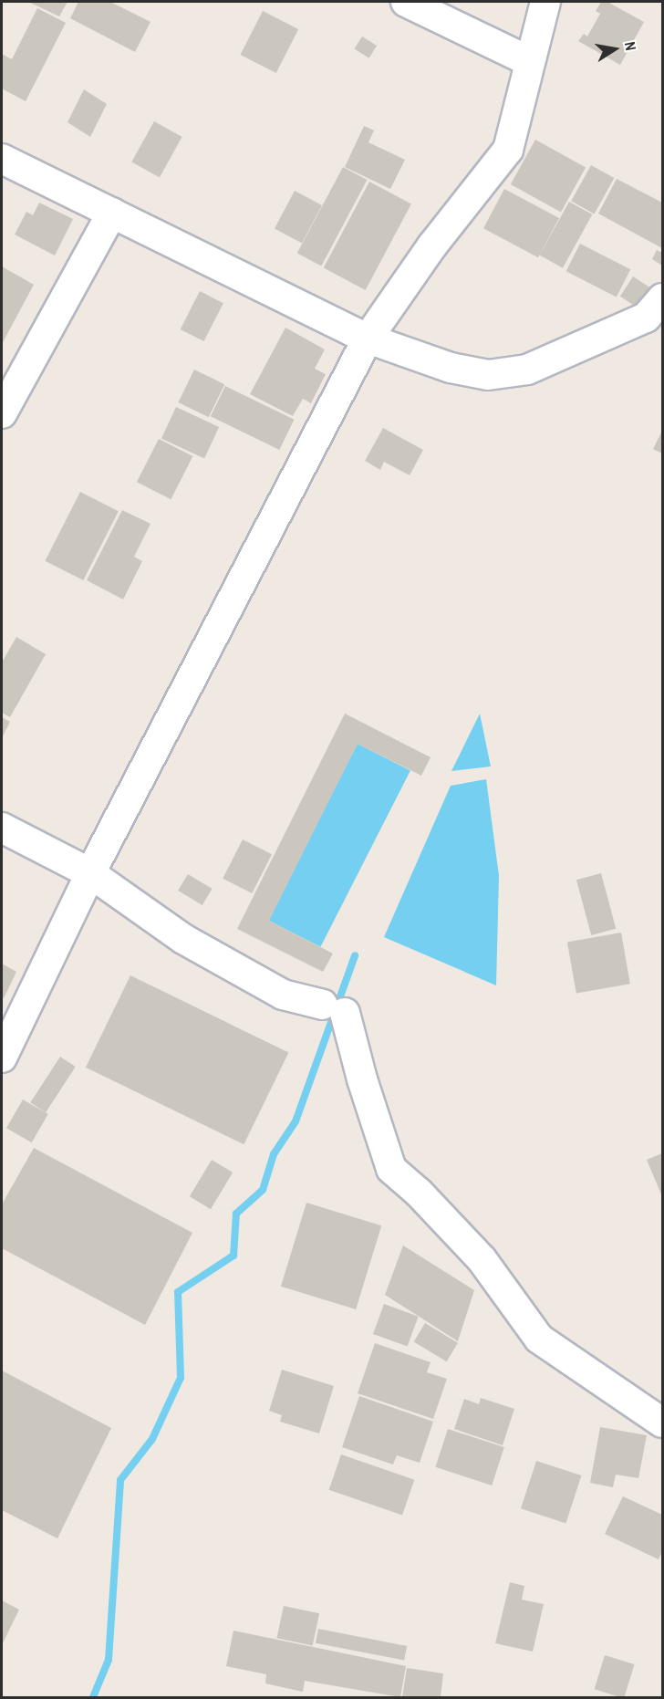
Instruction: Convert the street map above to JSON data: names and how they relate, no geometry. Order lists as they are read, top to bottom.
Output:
{
  "north": "right"
}
